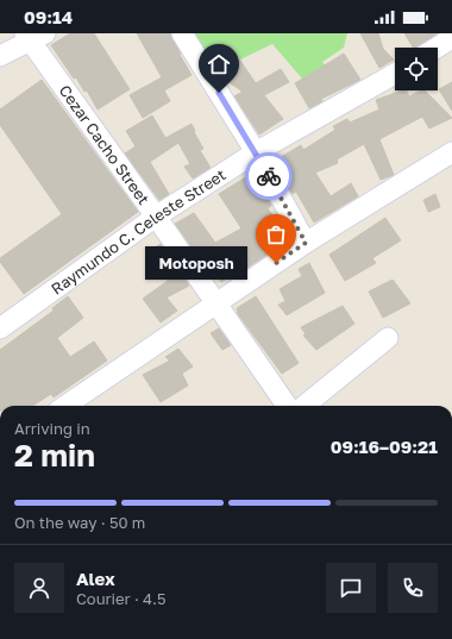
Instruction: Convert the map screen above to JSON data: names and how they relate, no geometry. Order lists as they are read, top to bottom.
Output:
{
  "streets": {
    "street": ["Cezar Cacho Street", "Raymundo C. Celeste Street"]
  },
  "crossings": [
    ["Cezar Cacho Street", "Raymundo C. Celeste Street"]
  ],
  "places": ["Motoposh"],
  "page": {
    "status": "09:14",
    "bubble": "Motoposh",
    "heading": ["2 min", "Arriving in", "09:16–09:21"],
    "panel": ["Alex", "Courier · 4.5"],
    "bar": "On the way · 50 m"
  }
}
